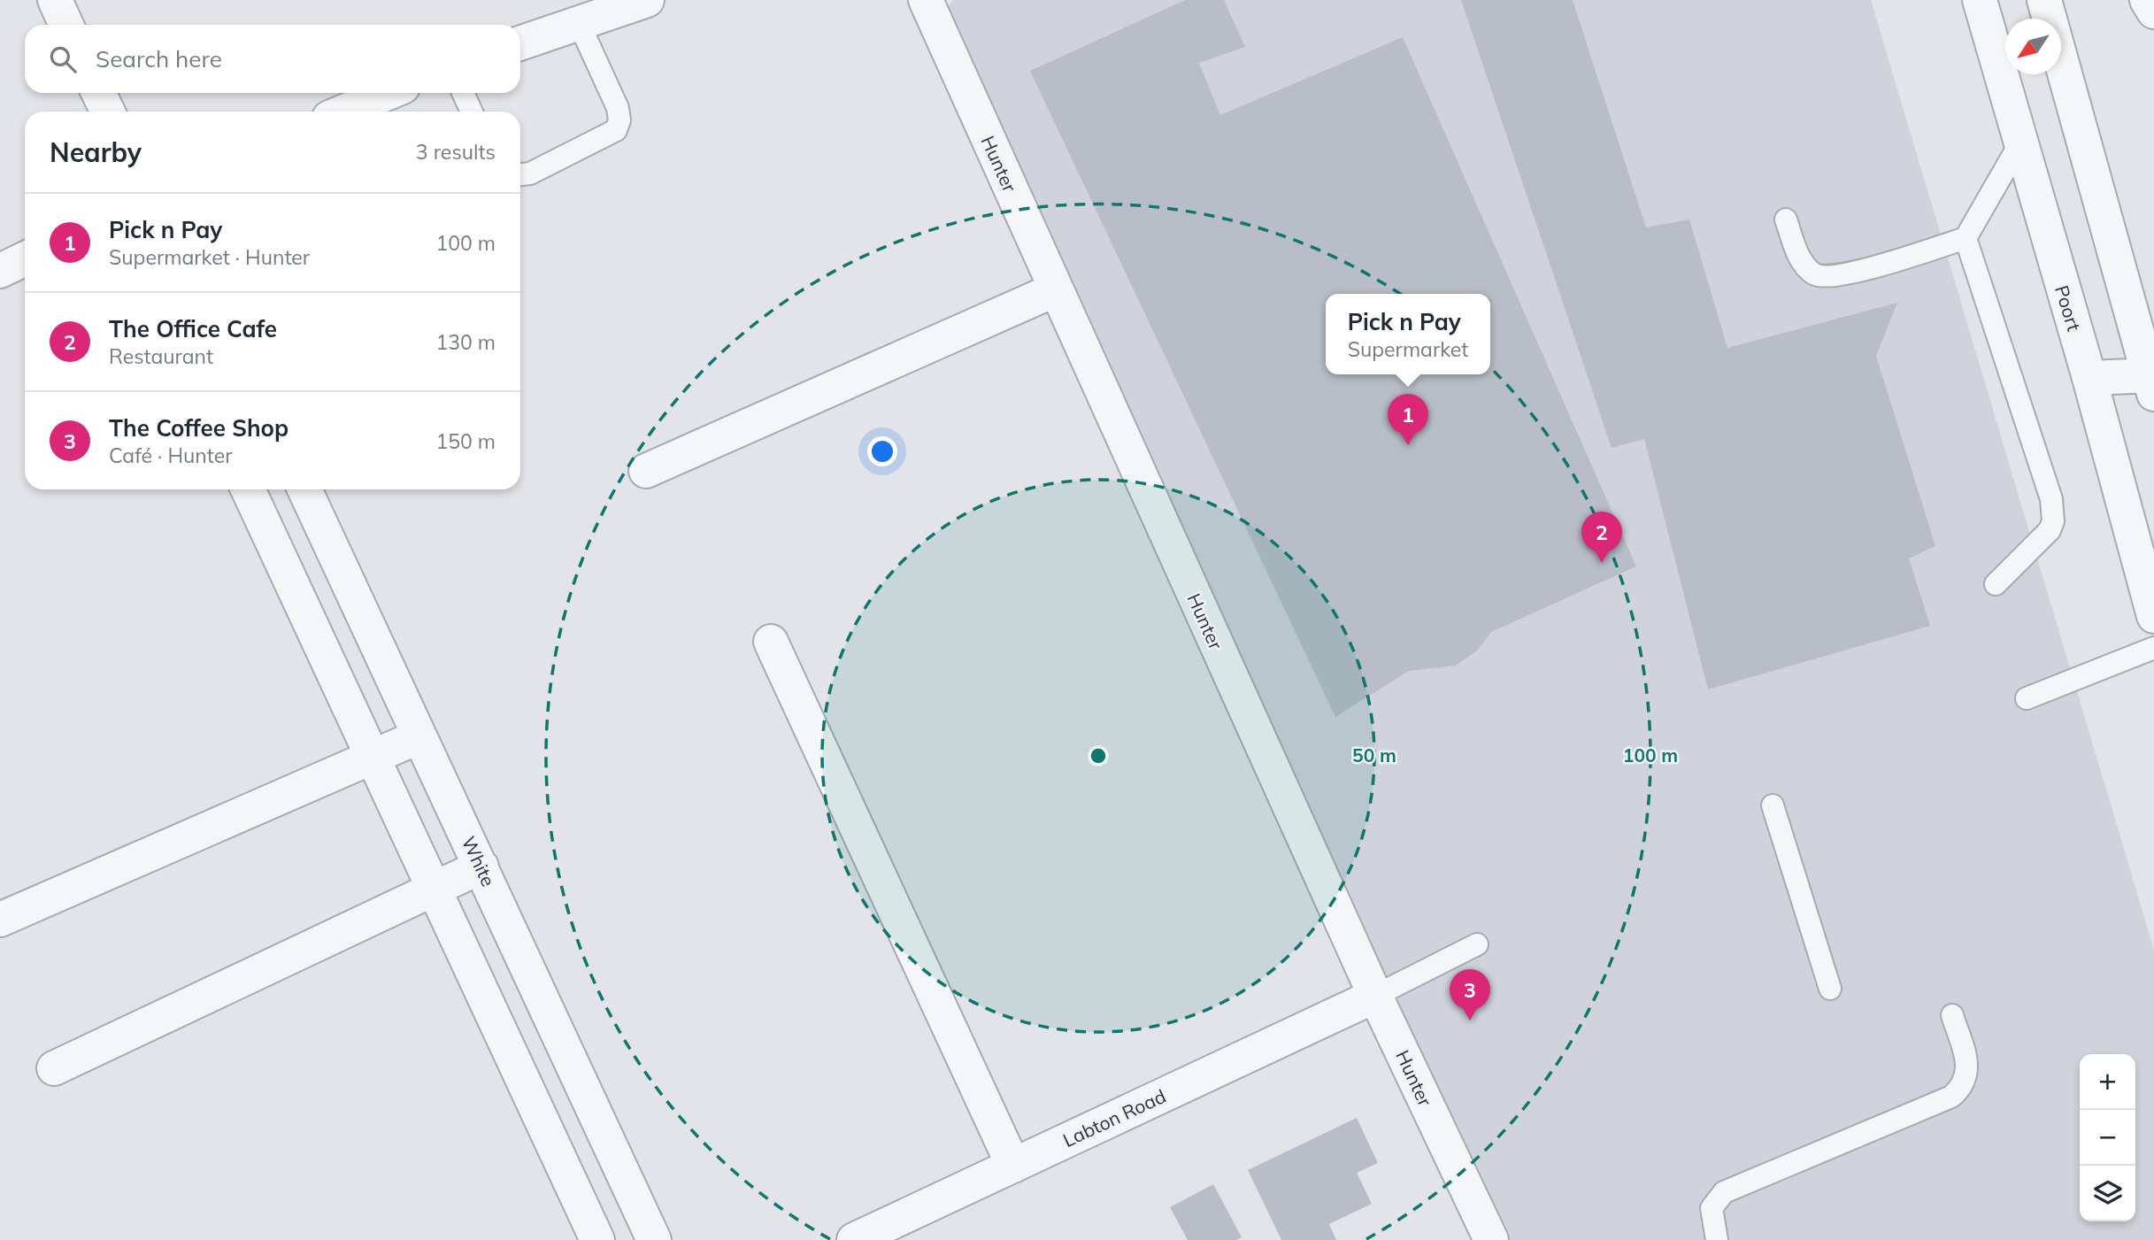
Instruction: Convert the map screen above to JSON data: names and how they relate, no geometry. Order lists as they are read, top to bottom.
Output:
{
  "streets": {
    "street": [
      "Hunter",
      "Poort",
      "White",
      "Labton Road"
    ]
  },
  "crossings": [
    ["Hunter", "Labton Road"]
  ],
  "north": "bottom left",
  "page": {
    "search": "Search here",
    "heading": ["Nearby", "3 results"],
    "list": [
      {
        "mark": "1",
        "name": "Pick n Pay",
        "note": "Supermarket · Hunter",
        "value": "100 m"
      },
      {
        "mark": "2",
        "name": "The Office Cafe",
        "note": "Restaurant",
        "value": "130 m"
      },
      {
        "mark": "3",
        "name": "The Coffee Shop",
        "note": "Café · Hunter",
        "value": "150 m"
      }
    ],
    "popup": ["Pick n Pay", "Supermarket"],
    "pins": ["1", "2", "3"],
    "map_buttons": ["+", "−"]
  },
  "rings": ["50 m", "100 m"]
}
